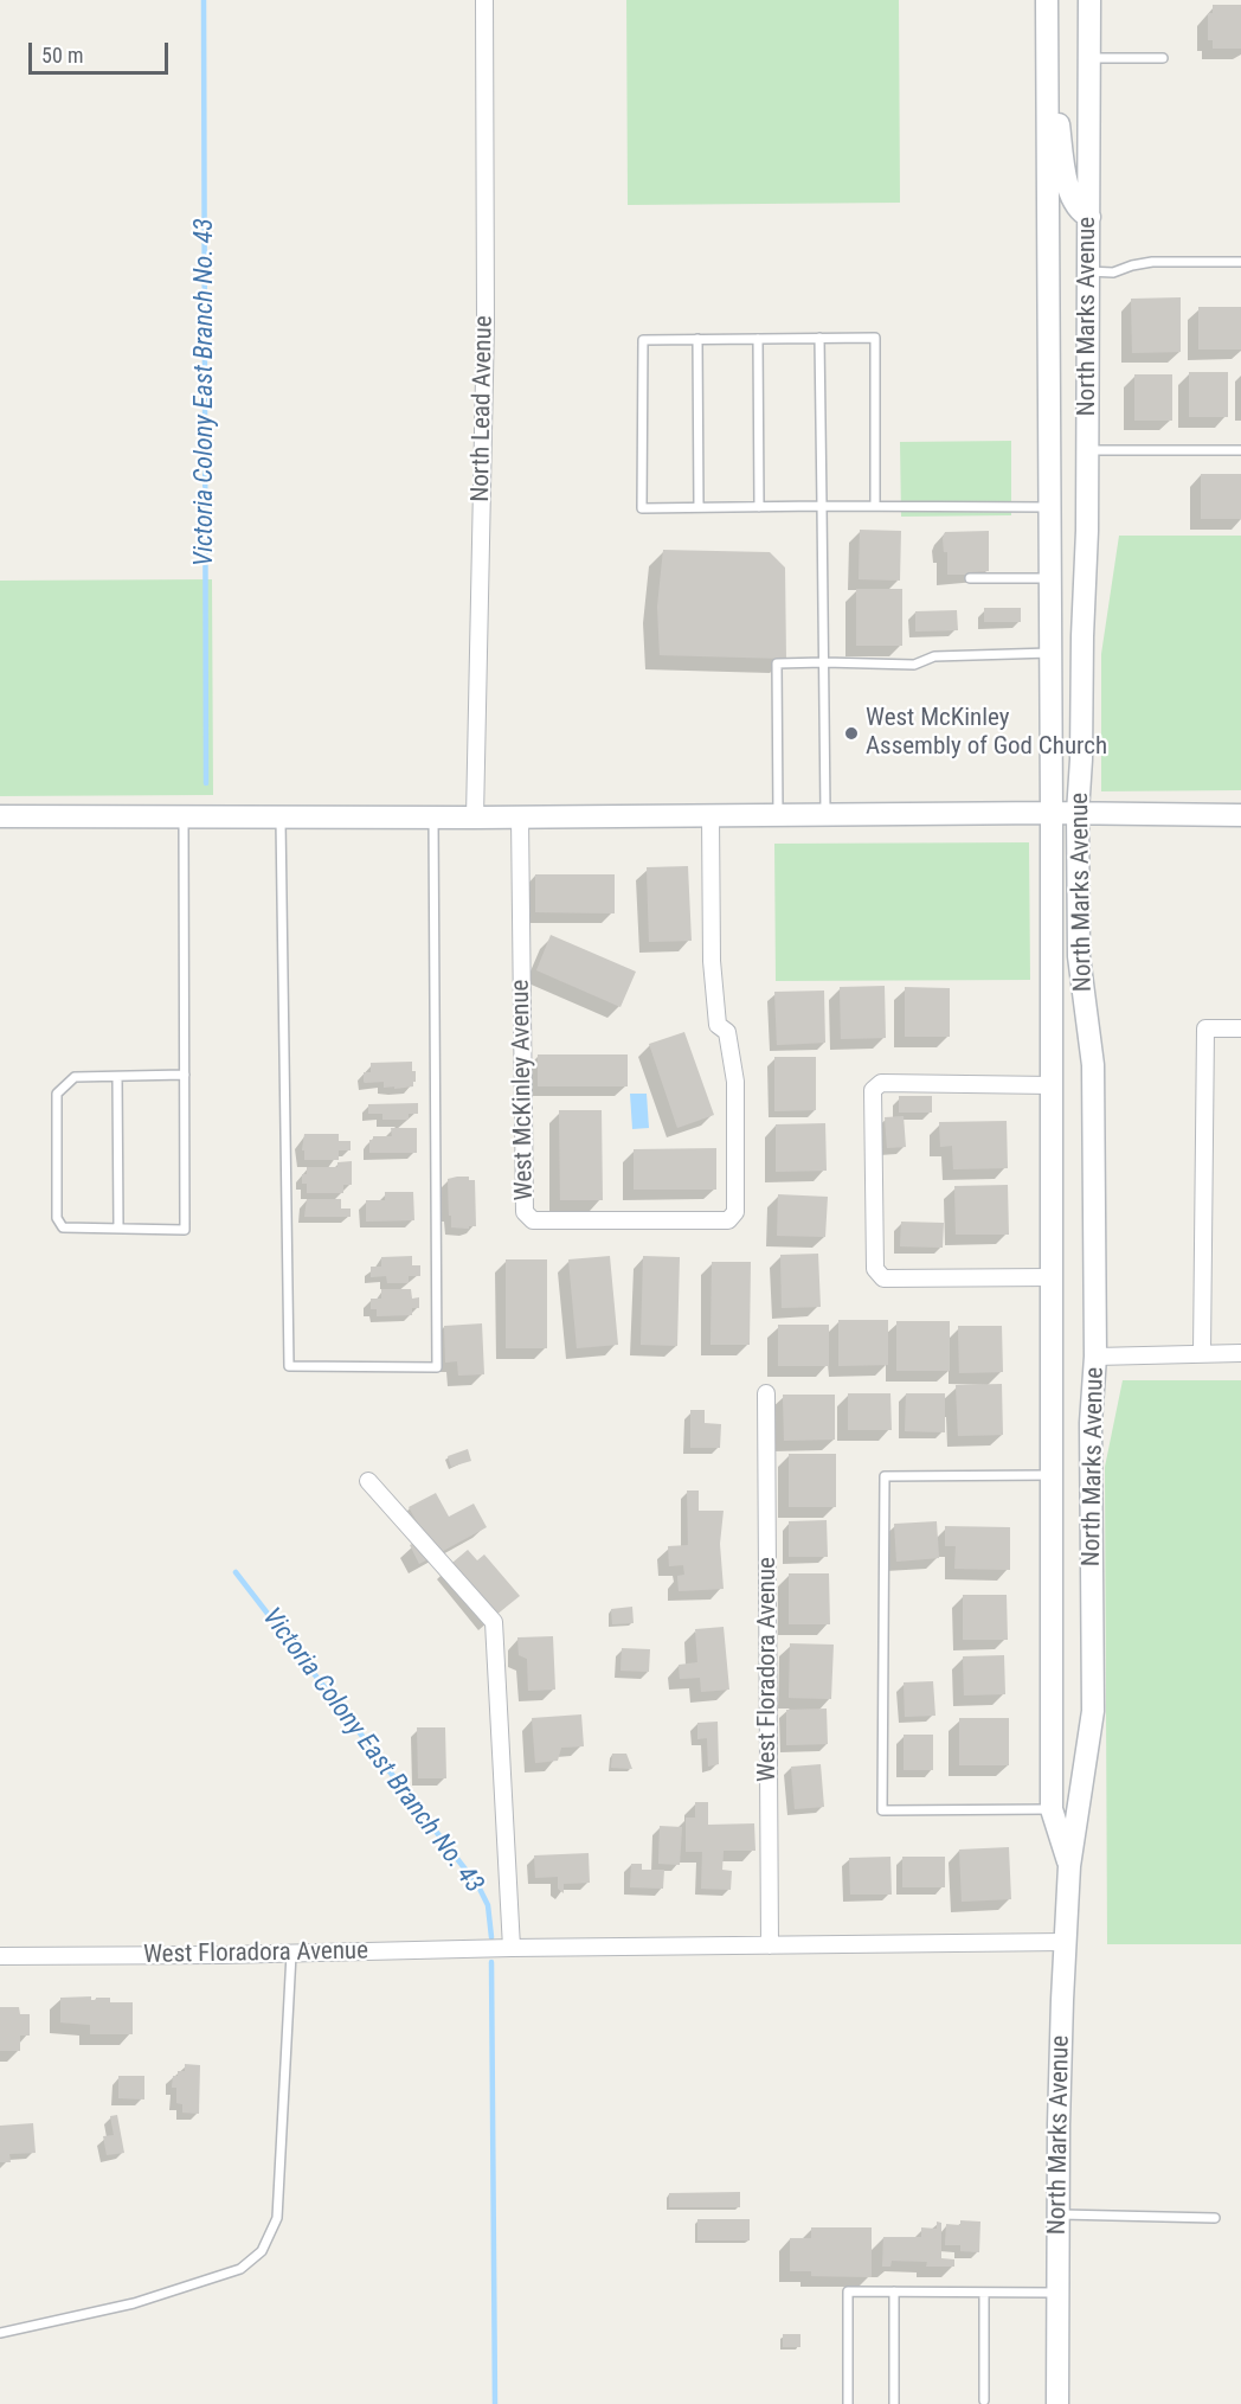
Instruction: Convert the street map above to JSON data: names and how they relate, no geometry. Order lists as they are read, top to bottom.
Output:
{
  "streets": {
    "main road": ["North Marks Avenue"],
    "street": ["North Lead Avenue", "West McKinley Avenue", "West Floradora Avenue"]
  },
  "crossings": [
    ["North Marks Avenue", "West Floradora Avenue"]
  ],
  "water": ["Victoria Colony East Branch No. 43"],
  "places": ["West McKinley Assembly of God Church"],
  "scale_bar": "50 m"
}
